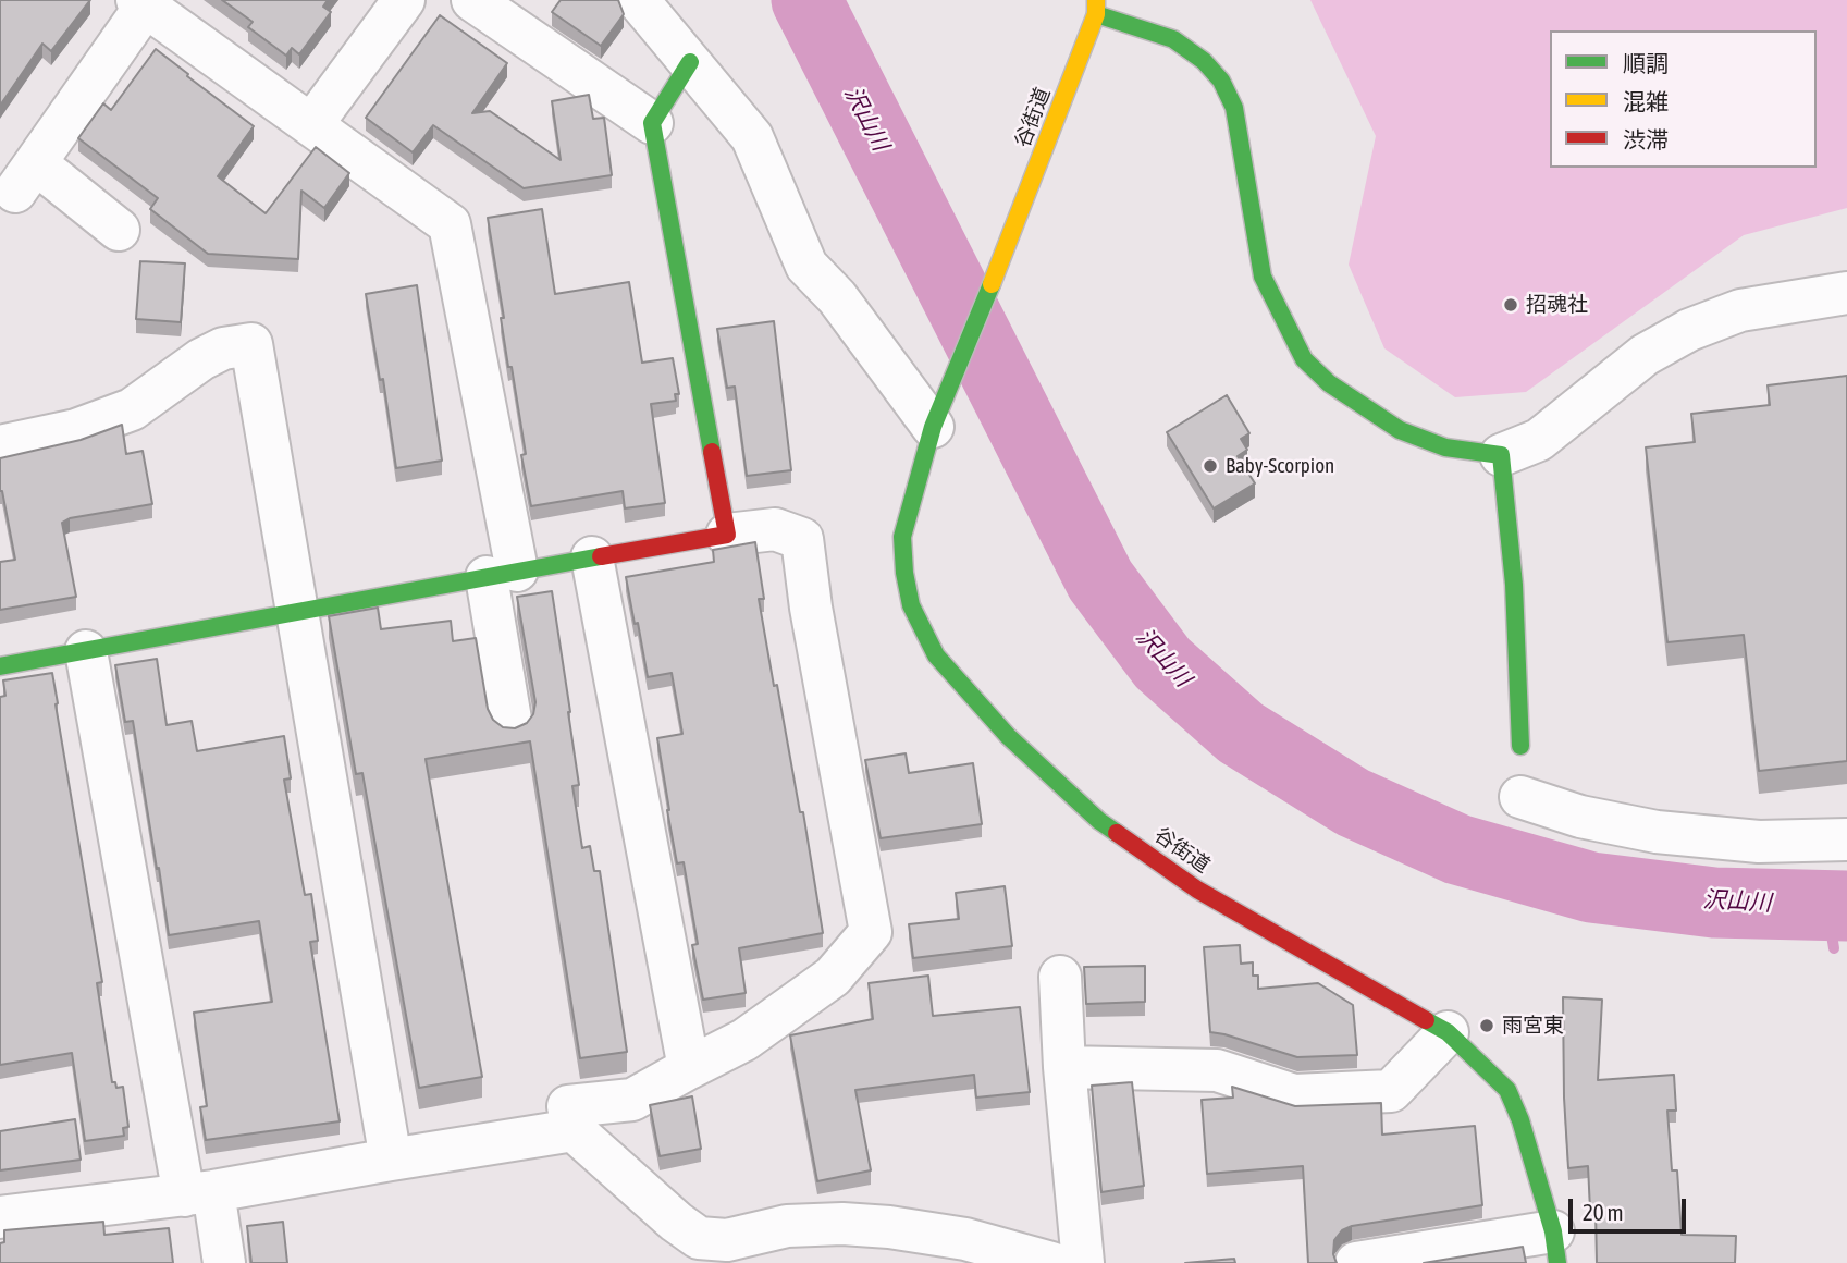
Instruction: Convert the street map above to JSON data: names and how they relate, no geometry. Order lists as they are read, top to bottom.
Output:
{
  "streets": {
    "street": ["谷街道"]
  },
  "water": ["沢山川"],
  "places": ["招魂社", "Baby-Scorpion", "雨宮東"],
  "legend": ["順調", "混雑", "渋滞"],
  "scale_bar": "20 m"
}
